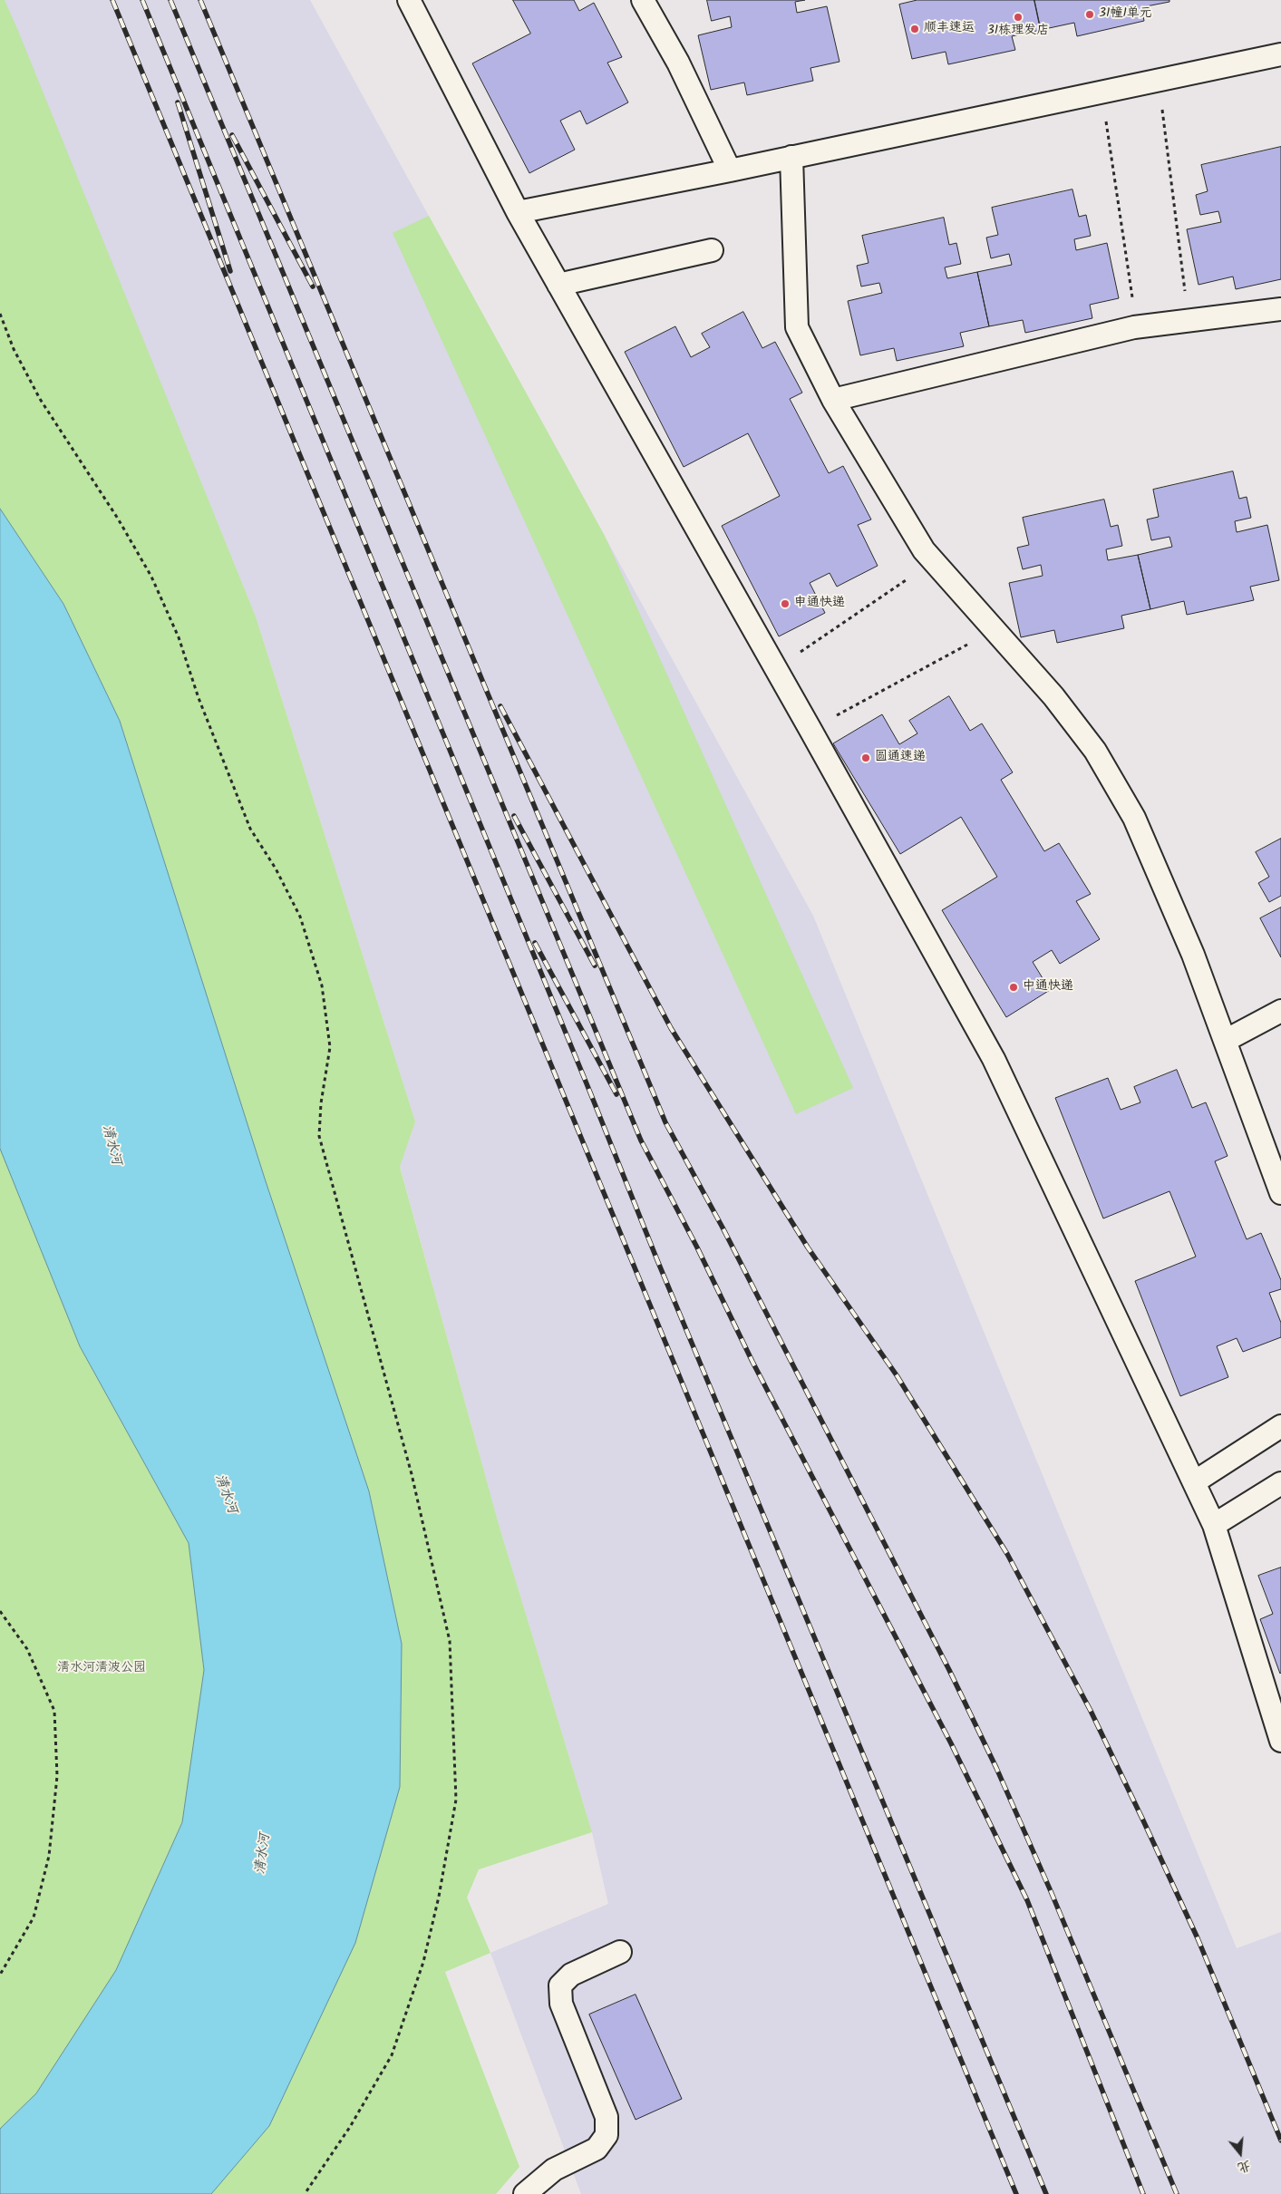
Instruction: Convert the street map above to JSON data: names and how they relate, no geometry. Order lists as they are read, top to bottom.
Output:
{
  "water": ["清水河"],
  "parks": ["清水河清波公园"],
  "places": [
    "31幢1单元",
    "31栋理发店",
    "顺丰速运",
    "申通快递",
    "圆通速递",
    "中通快递"
  ],
  "north": "bottom"
}
